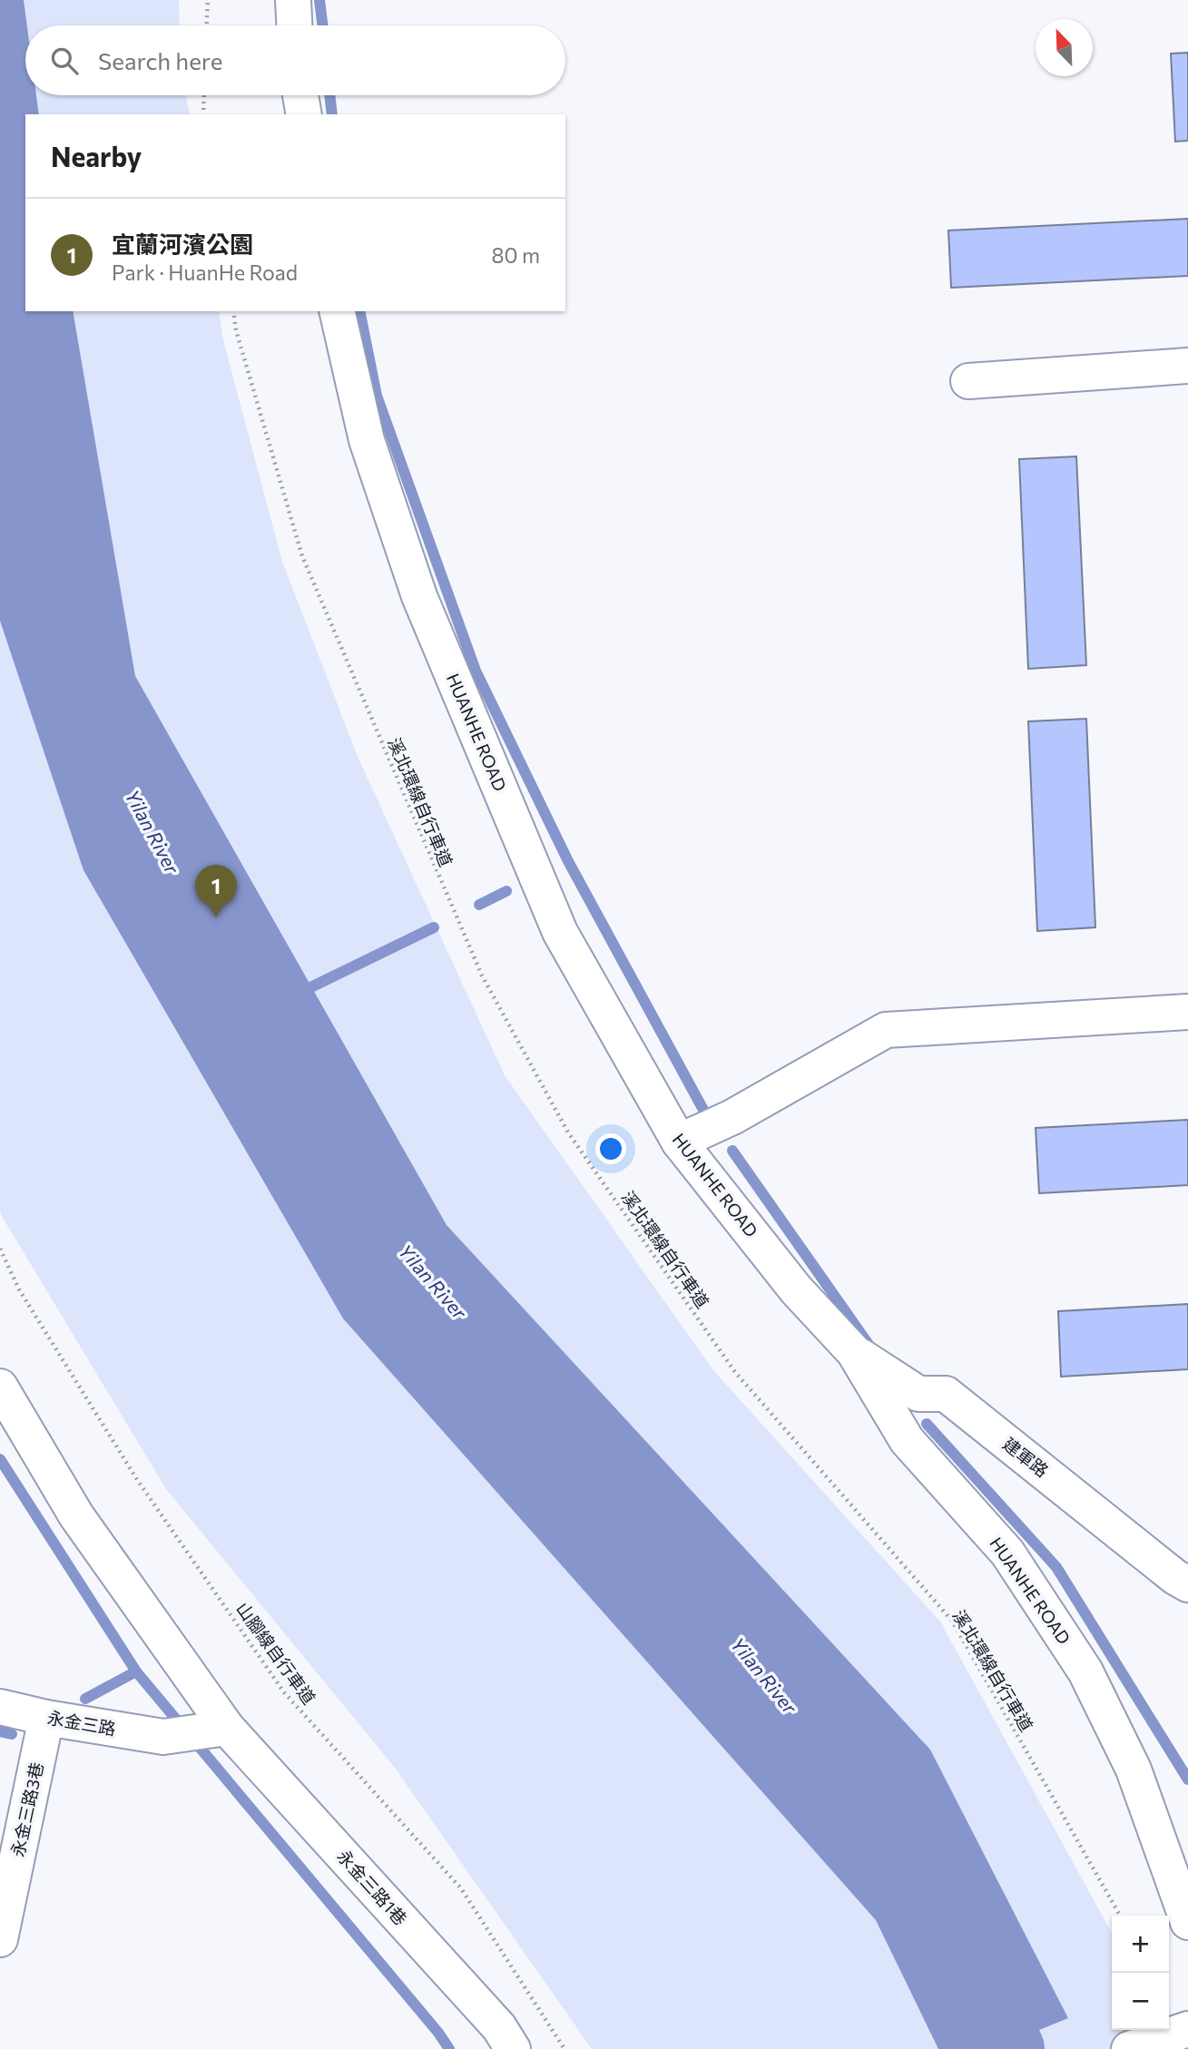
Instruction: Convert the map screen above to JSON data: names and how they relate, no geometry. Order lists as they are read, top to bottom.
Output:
{
  "streets": {
    "street": [
      "HUANHE ROAD",
      "建軍路",
      "永金三路",
      "永金三路3巷",
      "永金三路1巷"
    ],
    "path": ["溪北環線自行車道", "山腳線自行車道"]
  },
  "crossings": [
    ["HUANHE ROAD", "建軍路"],
    ["永金三路", "永金三路3巷"],
    ["永金三路", "永金三路1巷"]
  ],
  "water": ["Yilan River"],
  "north": "top left",
  "page": {
    "search": "Search here",
    "heading": "Nearby",
    "list": [
      {
        "mark": "1",
        "name": "宜蘭河濱公園",
        "note": "Park · HuanHe Road",
        "value": "80 m"
      }
    ],
    "pins": "1",
    "map_buttons": ["+", "−"]
  }
}
